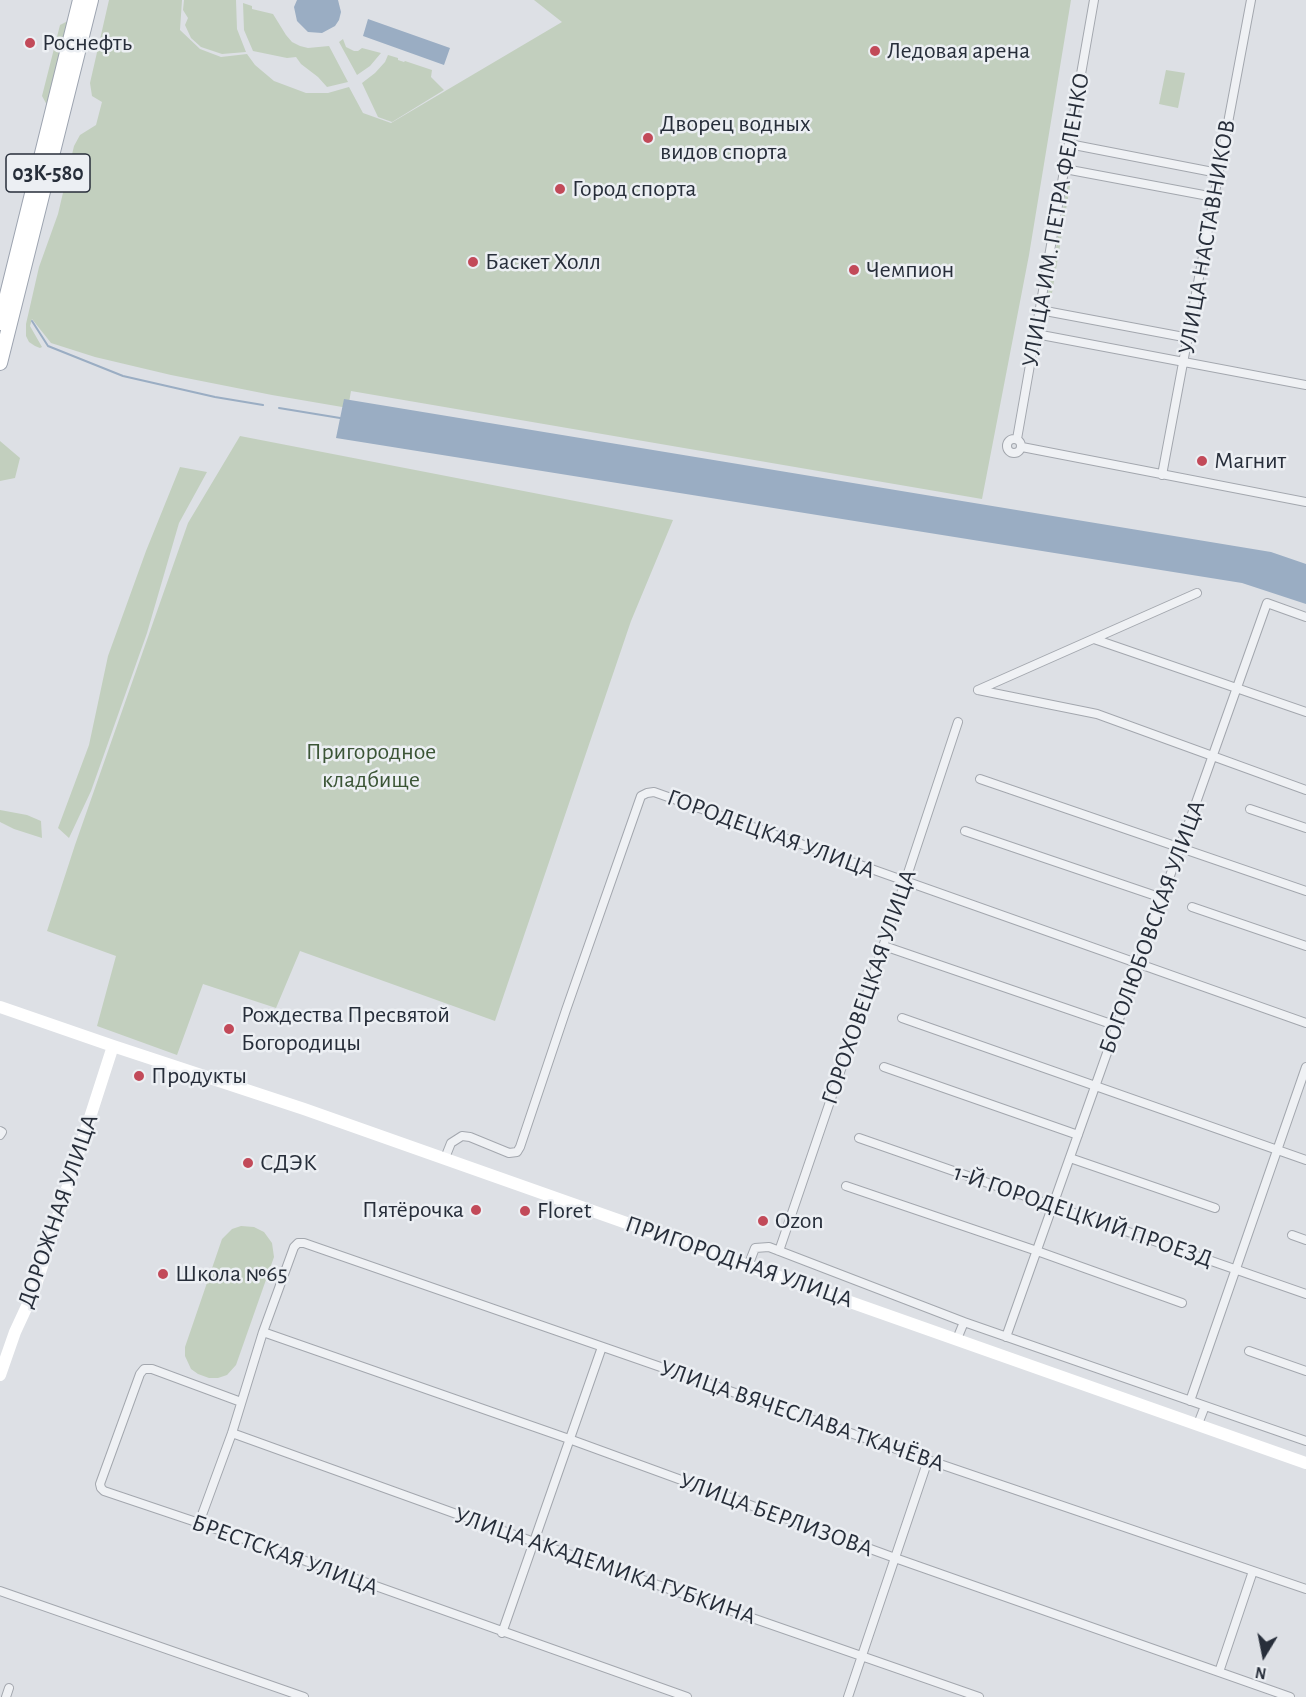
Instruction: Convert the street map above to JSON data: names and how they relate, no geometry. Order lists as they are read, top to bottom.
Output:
{
  "streets": {
    "main road": ["03К-580"],
    "street": [
      "УЛИЦА ИМ. ПЕТРА ФЕЛЕНКО",
      "УЛИЦА НАСТАВНИКОВ",
      "ГОРОДЕЦКАЯ УЛИЦА",
      "БОГОЛЮБОВСКАЯ УЛИЦА",
      "ГОРОХОВЕЦКАЯ УЛИЦА",
      "ДОРОЖНАЯ УЛИЦА",
      "1-Й ГОРОДЕЦКИЙ ПРОЕЗД",
      "ПРИГОРОДНАЯ УЛИЦА",
      "УЛИЦА ВЯЧЕСЛАВА ТКАЧЁВА",
      "УЛИЦА БЕРЛИЗОВА",
      "БРЕСТСКАЯ УЛИЦА",
      "УЛИЦА АКАДЕМИКА ГУБКИНА"
    ]
  },
  "crossings": [
    ["УЛИЦА ИМ. ПЕТРА ФЕЛЕНКО", "УЛИЦА НАСТАВНИКОВ"],
    ["ГОРОДЕЦКАЯ УЛИЦА", "БОГОЛЮБОВСКАЯ УЛИЦА"],
    ["ГОРОДЕЦКАЯ УЛИЦА", "ГОРОХОВЕЦКАЯ УЛИЦА"],
    ["ГОРОДЕЦКАЯ УЛИЦА", "ПРИГОРОДНАЯ УЛИЦА"],
    ["БОГОЛЮБОВСКАЯ УЛИЦА", "1-Й ГОРОДЕЦКИЙ ПРОЕЗД"],
    ["ДОРОЖНАЯ УЛИЦА", "ПРИГОРОДНАЯ УЛИЦА"],
    ["УЛИЦА ВЯЧЕСЛАВА ТКАЧЁВА", "УЛИЦА БЕРЛИЗОВА"]
  ],
  "parks": ["Пригородное кладбище"],
  "places": [
    "Роснефть",
    "Ледовая арена",
    "Дворец водных видов спорта",
    "Город спорта",
    "Баскет Холл",
    "Чемпион",
    "Магнит",
    "Рождества Пресвятой Богородицы",
    "Продукты",
    "СДЭК",
    "Пятёрочка",
    "Floret",
    "Ozon",
    "Школа №65"
  ],
  "north": "bottom"
}
